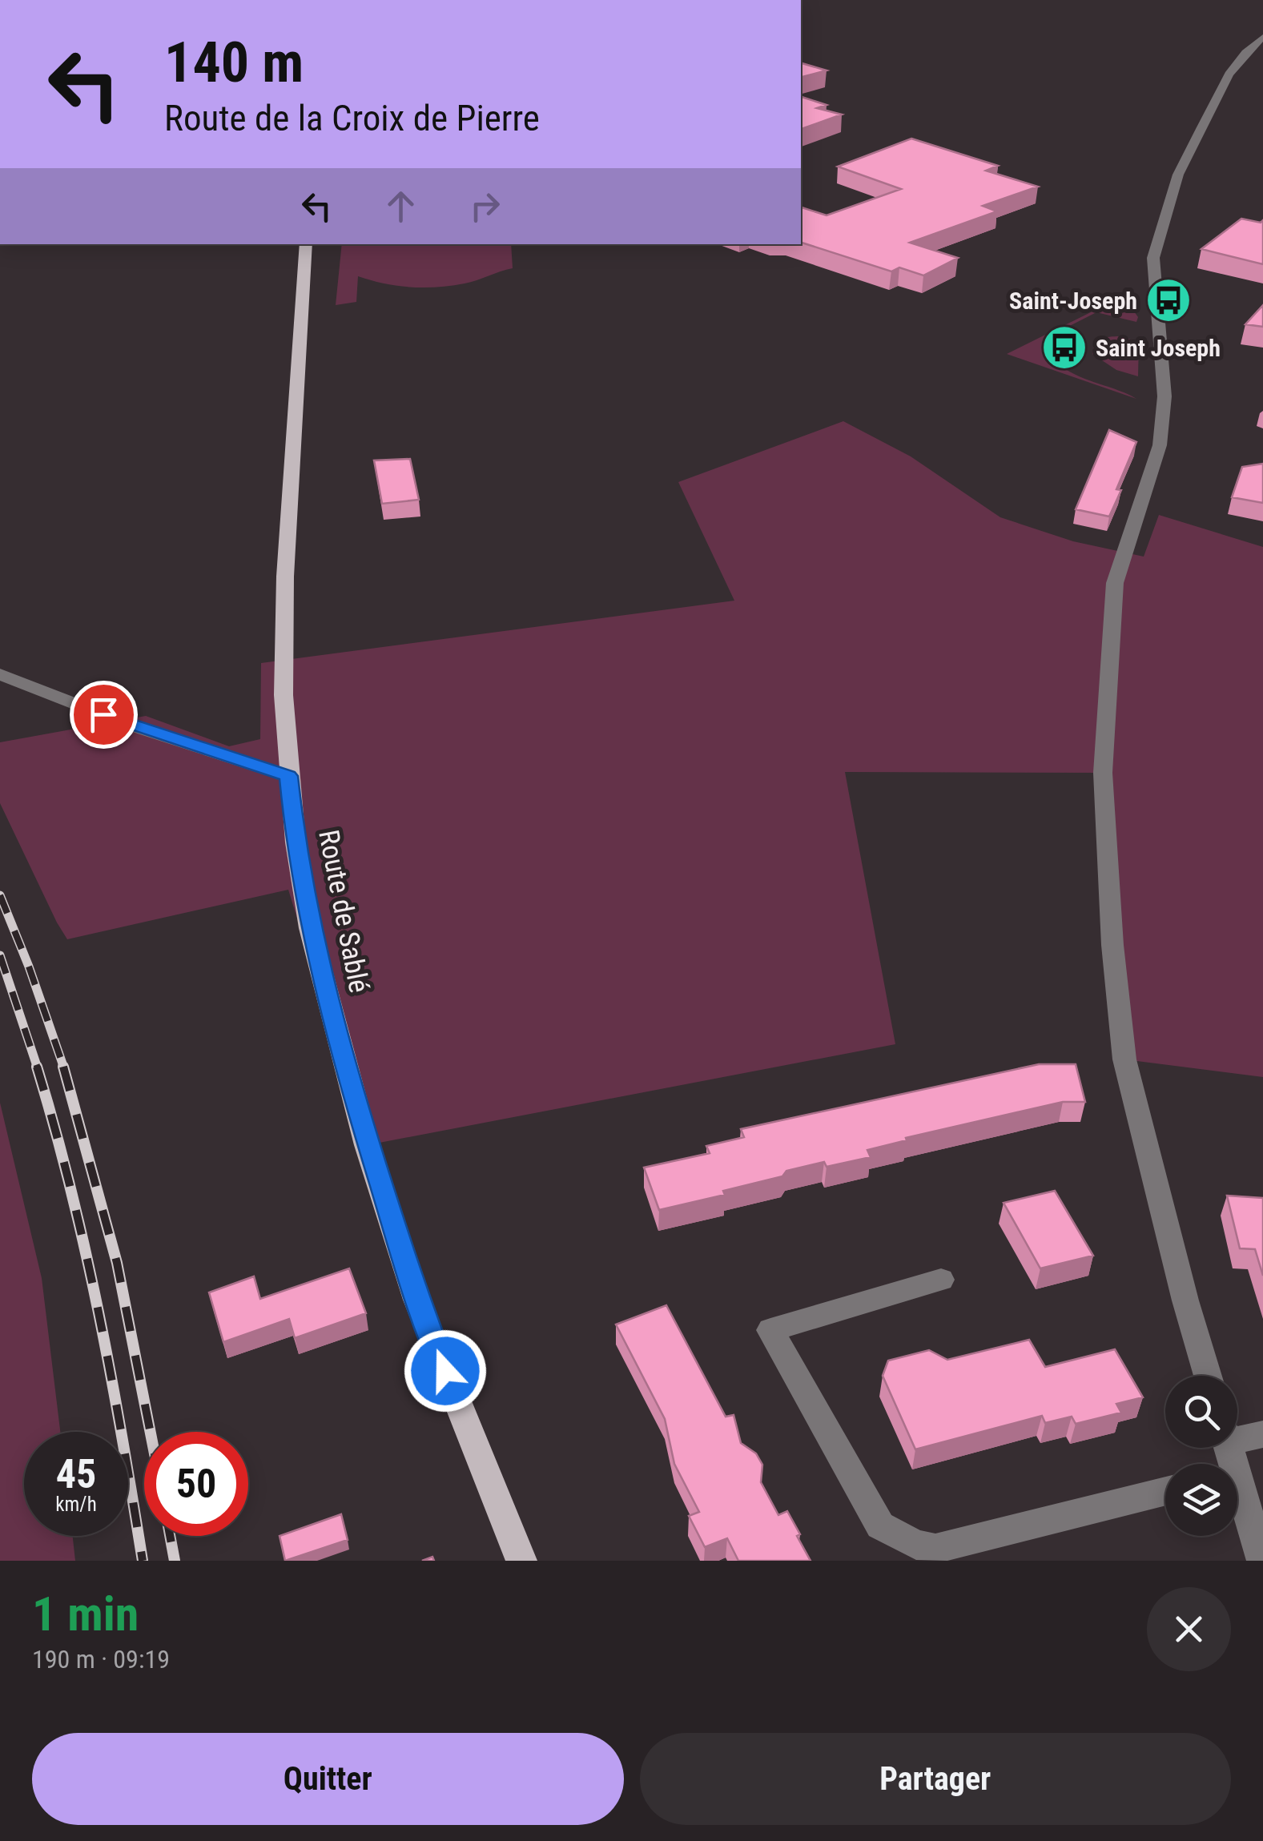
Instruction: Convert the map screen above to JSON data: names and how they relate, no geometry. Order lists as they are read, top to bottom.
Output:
{
  "streets": {
    "main road": ["Route de Sablé"]
  },
  "places": {
    "bus stop": ["Saint-Joseph", "Saint Joseph"]
  },
  "page": {
    "turn": ["140 m", "Route de la Croix de Pierre"],
    "speed": "45 km/h",
    "limit": "50",
    "heading": ["1 min", "190 m · 09:19"],
    "buttons": ["Quitter", "Partager"]
  }
}
